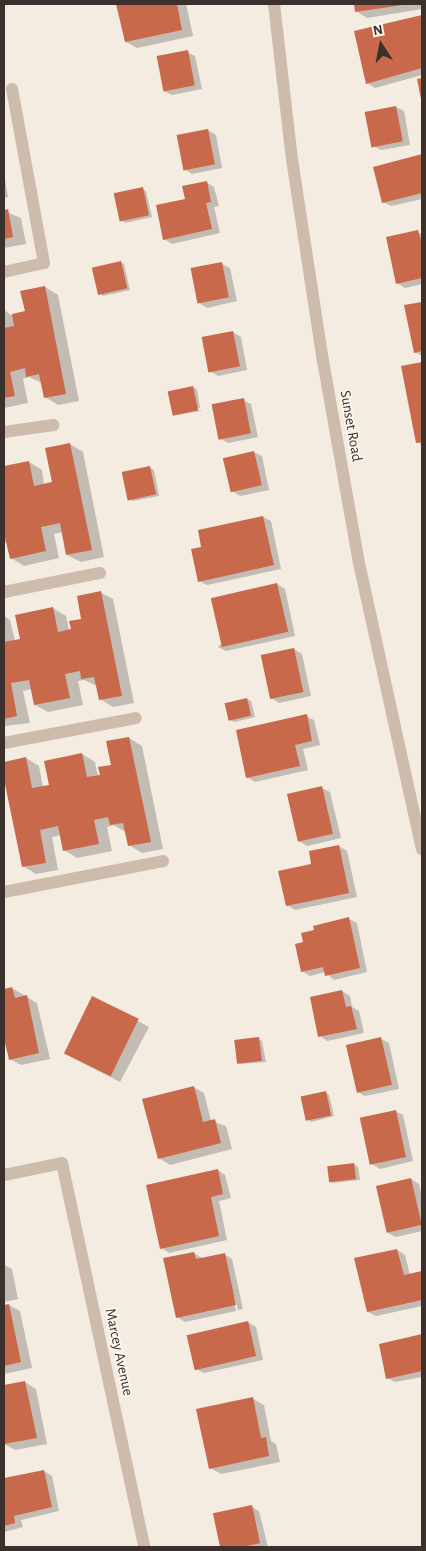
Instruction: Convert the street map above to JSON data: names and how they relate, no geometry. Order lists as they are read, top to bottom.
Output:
{
  "streets": {
    "street": ["Sunset Road", "Marcey Avenue"]
  },
  "north": "top"
}
